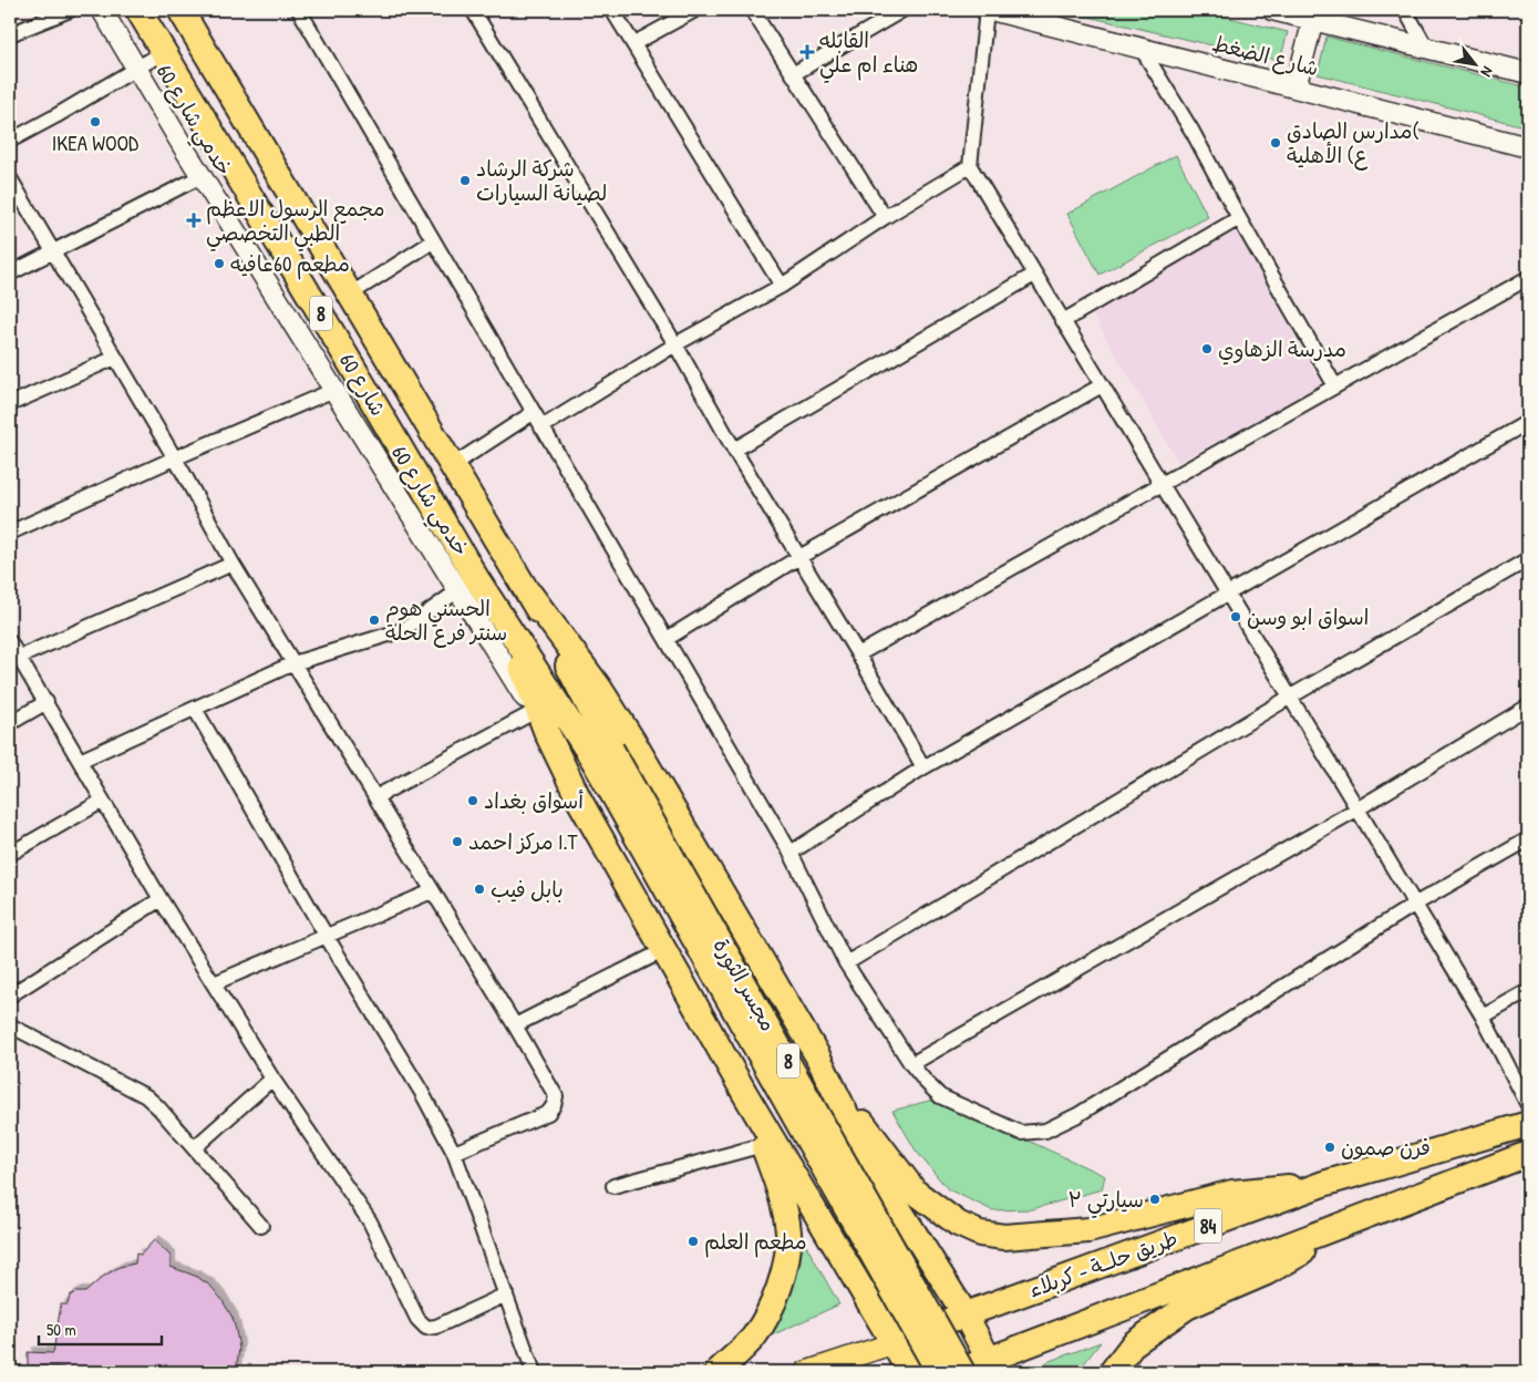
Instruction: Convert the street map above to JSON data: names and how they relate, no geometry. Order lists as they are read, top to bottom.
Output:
{
  "streets": {
    "highway": [
      "8",
      "شارع 60",
      "مجسر الثورة",
      "84",
      "طريق حلــة - كربلاء"
    ],
    "street": ["شارع الضغط", "خدمي شارع 60"]
  },
  "crossings": [
    ["شارع 60", "مجسر الثورة"]
  ],
  "places": {
    "health": ["القابله هناء ام علي", "مجمع الرسول الاعظم الطبي التخصصي"],
    "other": [
      "IKEA WOOD",
      "مدارس الصادق( ع) الأهلية",
      "شركة الرشاد لصيانة السيارات",
      "مطعم 60عافيه",
      "مدرسة الزهاوي",
      "اسواق ابو وسن",
      "الحسني هوم سنتر فرع الحلة",
      "أسواق بغداد",
      "مركز احمد I.T",
      "بابل فيب",
      "فرن صمون",
      "سيارتي ٣",
      "مطعم العلم"
    ]
  },
  "scale_bar": "50 m",
  "north": "bottom right"
}
